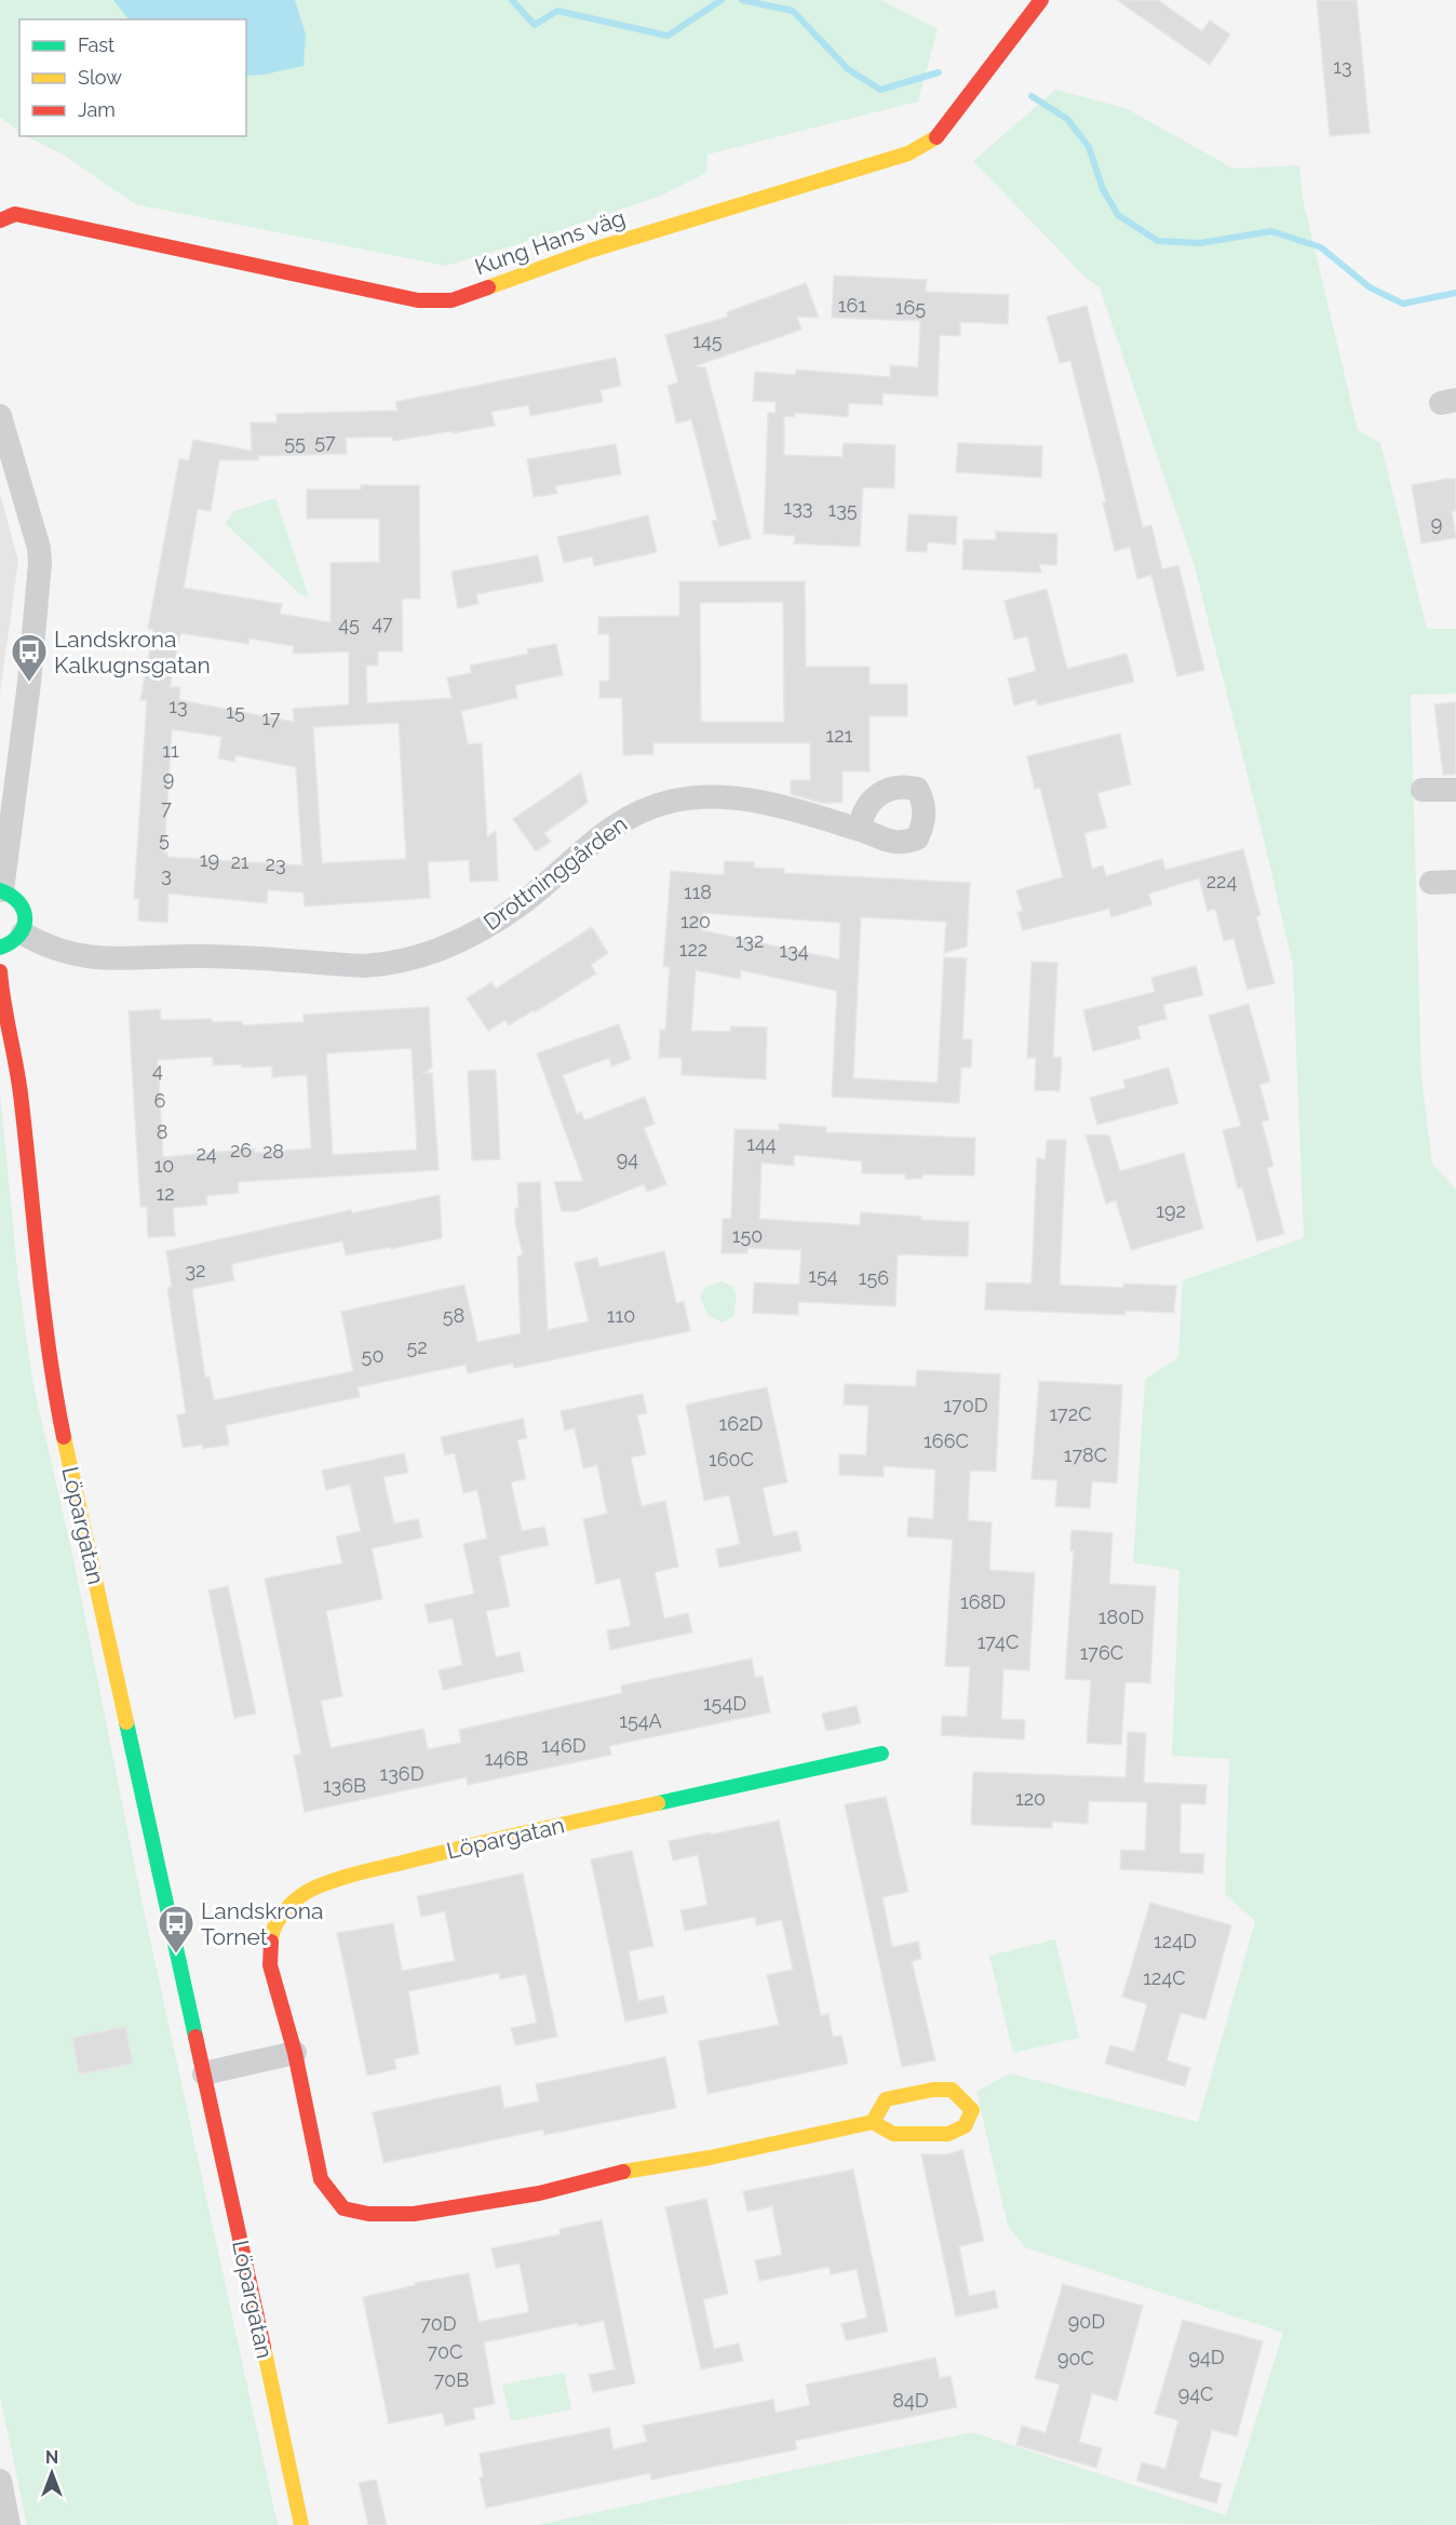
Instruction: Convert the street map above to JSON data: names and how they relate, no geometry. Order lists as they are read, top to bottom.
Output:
{
  "streets": {
    "street": ["Kung Hans väg", "Drottninggården", "Löpargatan"]
  },
  "places": {
    "bus stop": ["Landskrona Kalkugnsgatan", "Landskrona Tornet"]
  },
  "house_numbers": [
    "13",
    "161",
    "165",
    "145",
    "57",
    "55",
    "133",
    "135",
    "9",
    "47",
    "45",
    "13",
    "15",
    "17",
    "121",
    "11",
    "9",
    "7",
    "5",
    "19",
    "21",
    "23",
    "3",
    "224",
    "118",
    "120",
    "132",
    "122",
    "134",
    "4",
    "6",
    "8",
    "144",
    "26",
    "28",
    "24",
    "94",
    "10",
    "12",
    "192",
    "150",
    "32",
    "154",
    "156",
    "58",
    "110",
    "52",
    "50",
    "170D",
    "172C",
    "162D",
    "166C",
    "178C",
    "160C",
    "168D",
    "180D",
    "174C",
    "176C",
    "154D",
    "154A",
    "146D",
    "146B",
    "136D",
    "136B",
    "120",
    "124D",
    "124C",
    "90D",
    "70D",
    "70C",
    "94D",
    "90C",
    "70B",
    "94C",
    "84D"
  ],
  "legend": ["Fast", "Slow", "Jam"],
  "north": "top"
}
